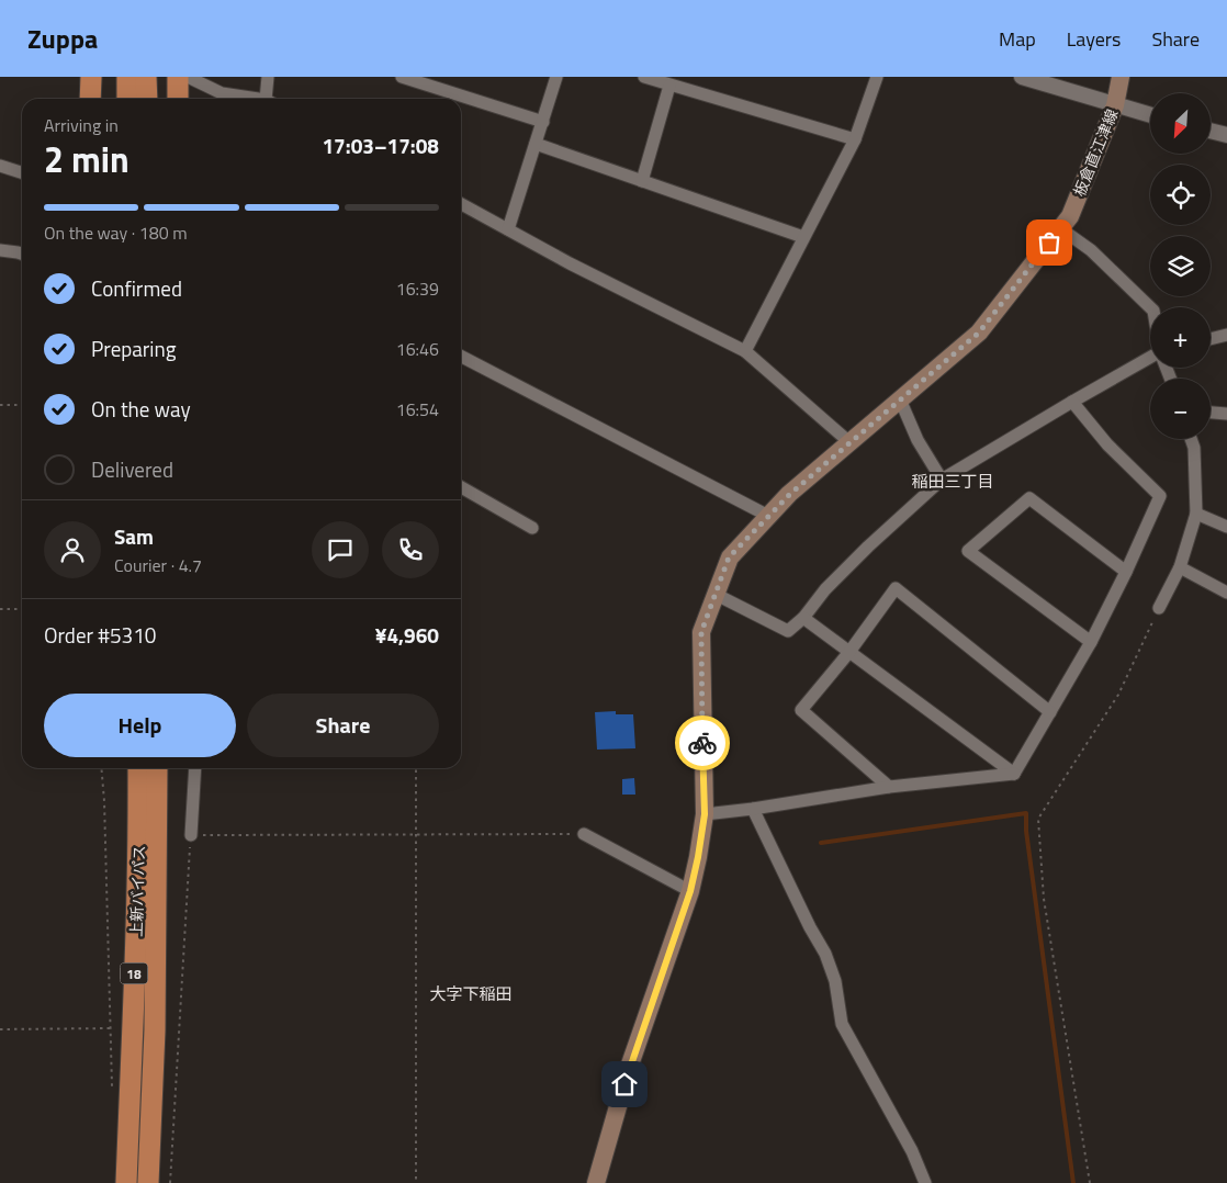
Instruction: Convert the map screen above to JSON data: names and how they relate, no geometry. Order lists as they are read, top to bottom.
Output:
{
  "streets": {
    "highway": ["上新バイパス", "18"],
    "main road": ["板倉直江津線"]
  },
  "crossings": [
    ["上新バイパス", "18"]
  ],
  "districts": ["稲田三丁目", "大字下稲田"],
  "north": "bottom left",
  "page": {
    "header": "Zuppa",
    "nav": ["Map", "Layers", "Share"],
    "map_buttons": ["+", "−"],
    "heading": ["2 min", "Arriving in", "17:03–17:08"],
    "panel": [
      "Sam",
      "Courier · 4.7",
      "Order #5310",
      "¥4,960"
    ],
    "bar": "On the way · 180 m",
    "list": [
      ["Confirmed", "16:39"],
      ["Preparing", "16:46"],
      ["On the way", "16:54"],
      "Delivered"
    ],
    "buttons": ["Help", "Share"]
  }
}
